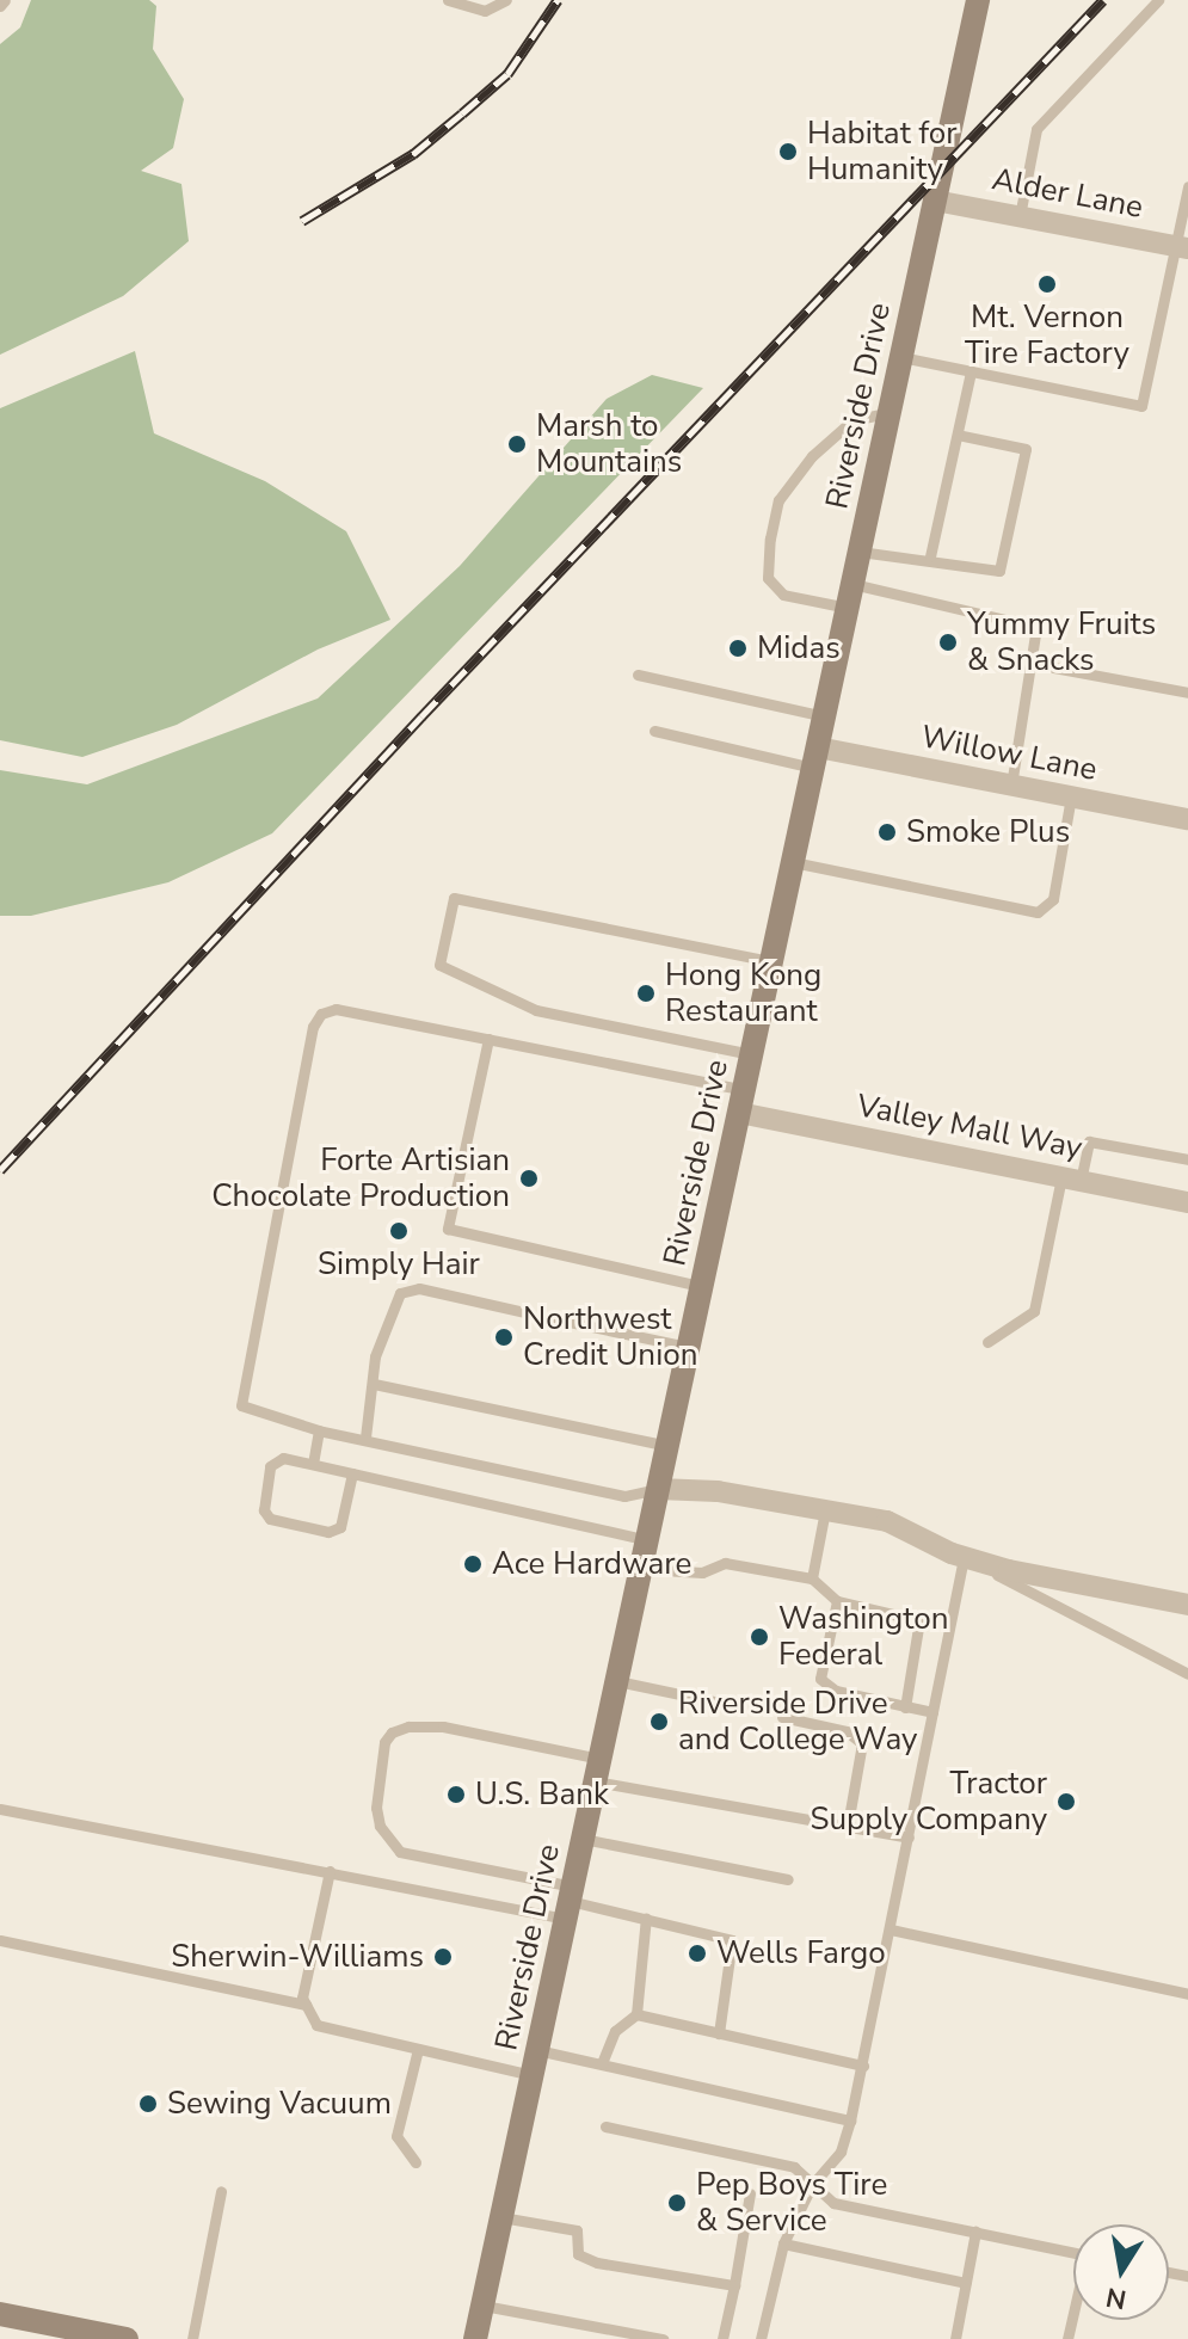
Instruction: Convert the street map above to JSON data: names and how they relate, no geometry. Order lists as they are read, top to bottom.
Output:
{
  "streets": {
    "main road": ["Riverside Drive"],
    "street": ["Alder Lane", "Willow Lane", "Valley Mall Way"]
  },
  "crossings": [
    ["Alder Lane", "Riverside Drive"],
    ["Riverside Drive", "Willow Lane"],
    ["Riverside Drive", "Valley Mall Way"]
  ],
  "places": [
    "Habitat for Humanity",
    "Mt. Vernon Tire Factory",
    "Marsh to Mountains",
    "Yummy Fruits & Snacks",
    "Midas",
    "Smoke Plus",
    "Hong Kong Restaurant",
    "Forte Artisian Chocolate Production",
    "Simply Hair",
    "Northwest Credit Union",
    "Ace Hardware",
    "Washington Federal",
    "Riverside Drive and College Way",
    "U.S. Bank",
    "Tractor Supply Company",
    "Wells Fargo",
    "Sherwin-Williams",
    "Sewing Vacuum",
    "Pep Boys Tire & Service"
  ],
  "north": "bottom"
}
